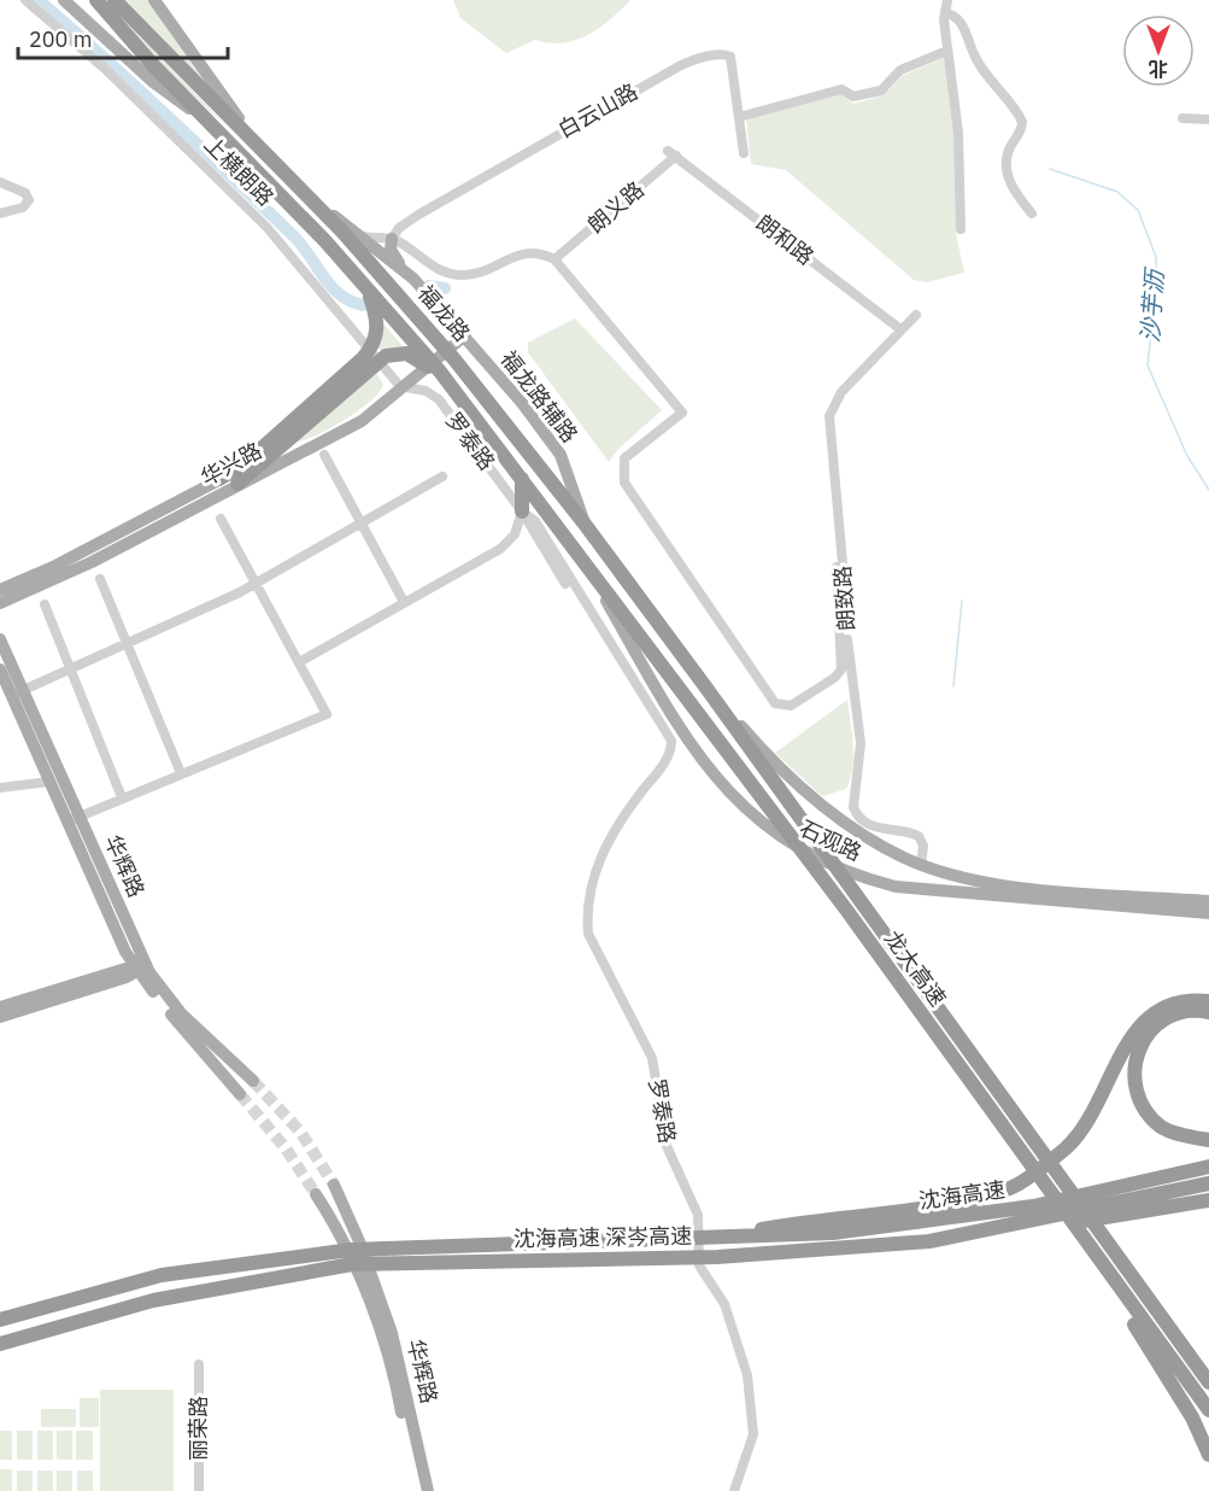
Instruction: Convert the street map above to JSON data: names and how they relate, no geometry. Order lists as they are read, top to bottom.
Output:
{
  "streets": {
    "highway": [
      "福龙路",
      "龙大高速",
      "沈海高速",
      "沈海高速 深岑高速"
    ],
    "main road": [
      "福龙路辅路",
      "华兴路",
      "石观路",
      "华辉路"
    ],
    "street": [
      "白云山路",
      "上横朗路",
      "朗义路",
      "朗和路",
      "罗泰路",
      "朗致路",
      "丽荣路"
    ]
  },
  "crossings": [
    ["上横朗路", "罗泰路"],
    ["上横朗路", "华兴路"],
    ["朗义路", "朗和路"],
    ["朗和路", "朗致路"],
    ["福龙路", "福龙路辅路"],
    ["福龙路", "石观路"],
    ["福龙路", "龙大高速"],
    ["福龙路辅路", "华兴路"],
    ["罗泰路", "华兴路"],
    ["朗致路", "石观路"],
    ["石观路", "龙大高速"],
    ["沈海高速", "沈海高速 深岑高速"]
  ],
  "water": ["沙芋沥"],
  "scale_bar": "200 m",
  "north": "bottom"
}
